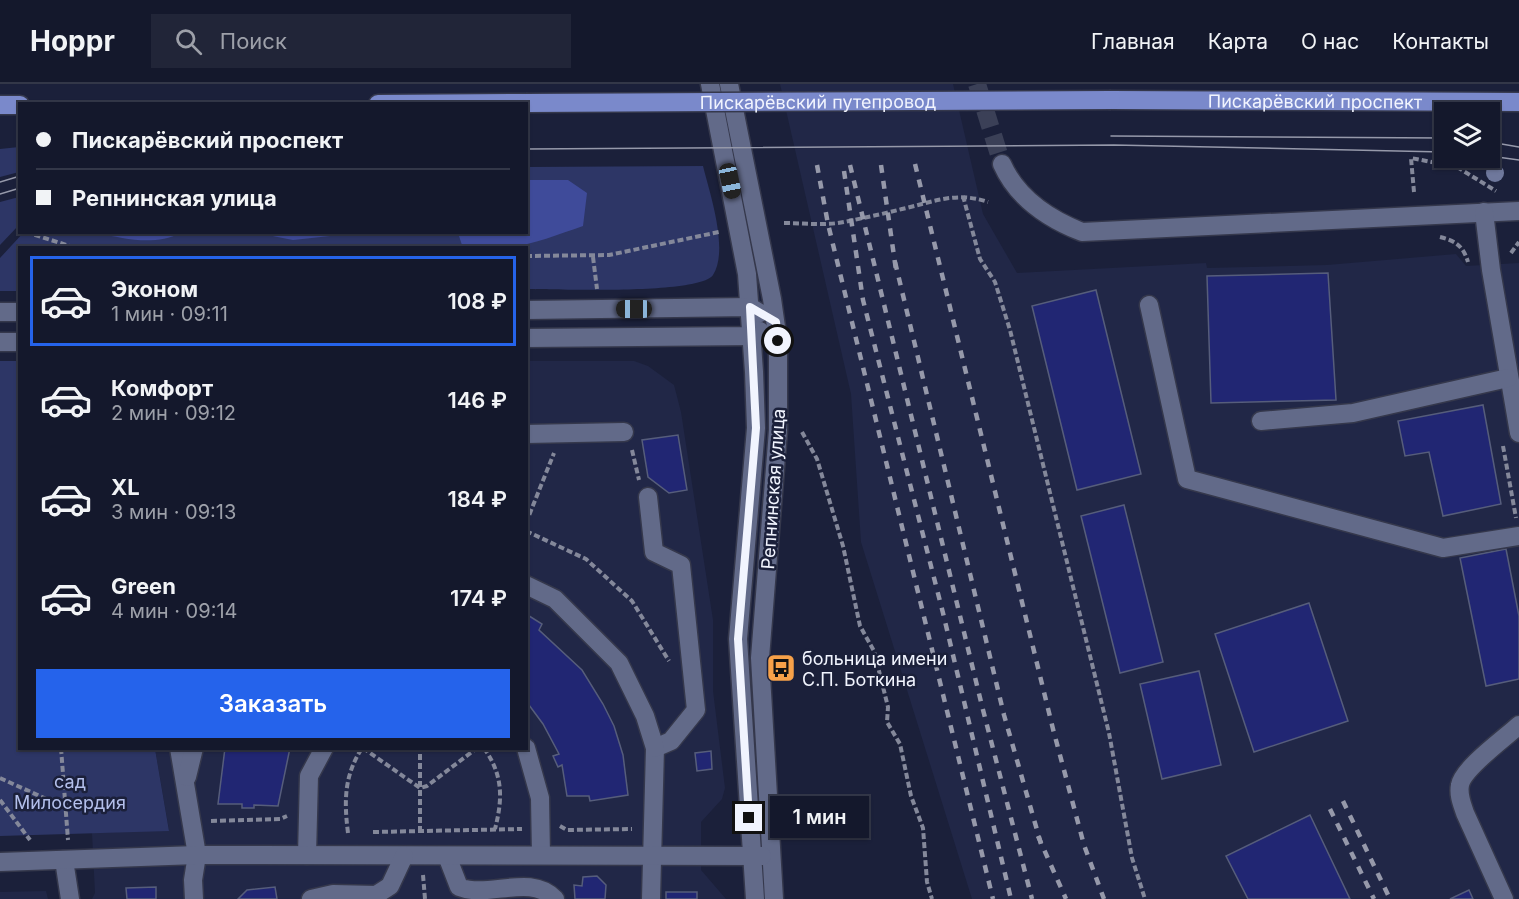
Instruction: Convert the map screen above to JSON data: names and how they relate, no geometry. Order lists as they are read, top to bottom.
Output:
{
  "streets": {
    "main road": ["Пискарёвский путепровод", "Пискарёвский проспект"],
    "street": ["Репнинская улица"]
  },
  "crossings": [
    ["Пискарёвский путепровод", "Пискарёвский проспект"]
  ],
  "parks": ["сад Милосердия"],
  "places": {
    "bus stop": ["больница имени С.П. Боткина"]
  },
  "page": {
    "header": "Hoppr",
    "search": "Поиск",
    "nav": [
      "Главная",
      "Карта",
      "О нас",
      "Контакты"
    ],
    "banner": ["Пискарёвский проспект", "Репнинская улица"],
    "list": [
      {
        "name": "Эконом",
        "note": "1 мин · 09:11",
        "value": "108 ₽"
      },
      {
        "name": "Комфорт",
        "note": "2 мин · 09:12",
        "value": "146 ₽"
      },
      {
        "name": "XL",
        "note": "3 мин · 09:13",
        "value": "184 ₽"
      },
      {
        "name": "Green",
        "note": "4 мин · 09:14",
        "value": "174 ₽"
      }
    ],
    "buttons": "Заказать",
    "bubble": "1 мин"
  }
}
